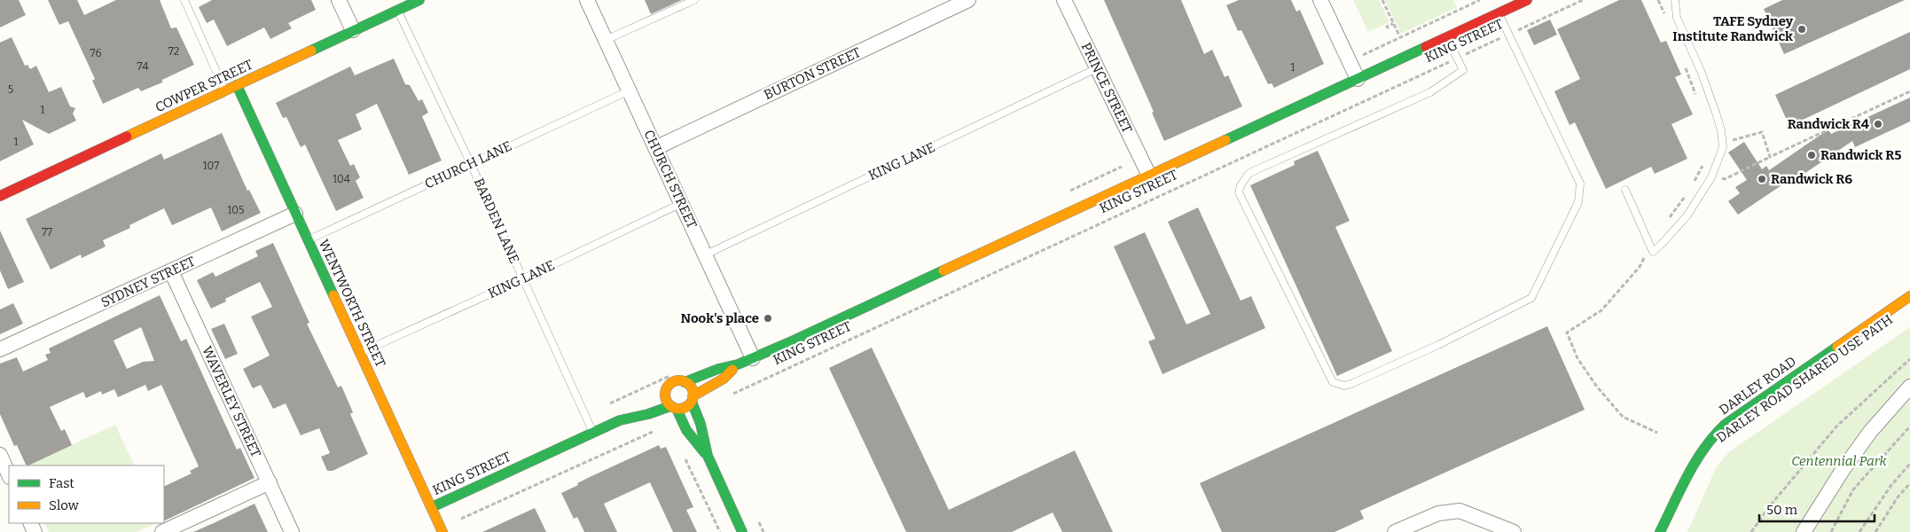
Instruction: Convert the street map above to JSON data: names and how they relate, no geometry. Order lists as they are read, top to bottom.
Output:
{
  "streets": {
    "street": [
      "KING STREET",
      "BURTON STREET",
      "COWPER STREET",
      "PRINCE STREET",
      "CHURCH STREET",
      "SYDNEY STREET",
      "WENTWORTH STREET",
      "DARLEY ROAD",
      "WAVERLEY STREET"
    ],
    "lane": ["KING LANE", "CHURCH LANE", "BARDEN LANE"]
  },
  "crossings": [
    ["KING STREET", "PRINCE STREET"],
    ["KING STREET", "CHURCH STREET"],
    ["KING STREET", "BARDEN LANE"],
    ["KING STREET", "WENTWORTH STREET"],
    ["BURTON STREET", "CHURCH STREET"],
    ["COWPER STREET", "BARDEN LANE"],
    ["COWPER STREET", "WENTWORTH STREET"],
    ["PRINCE STREET", "KING LANE"],
    ["KING LANE", "CHURCH STREET"],
    ["KING LANE", "BARDEN LANE"],
    ["KING LANE", "WENTWORTH STREET"],
    ["CHURCH LANE", "CHURCH STREET"],
    ["CHURCH LANE", "BARDEN LANE"],
    ["CHURCH LANE", "WENTWORTH STREET"],
    ["SYDNEY STREET", "WENTWORTH STREET"],
    ["SYDNEY STREET", "WAVERLEY STREET"]
  ],
  "parks": ["Centennial Park"],
  "places": [
    "TAFE Sydney Institute Randwick",
    "Randwick R4",
    "Randwick R5",
    "Randwick R6",
    "Nook's place"
  ],
  "house_numbers": [
    "72",
    "76",
    "74",
    "1",
    "5",
    "1",
    "1",
    "107",
    "104",
    "105",
    "77"
  ],
  "legend": ["Fast", "Slow"],
  "scale_bar": "50 m"
}
